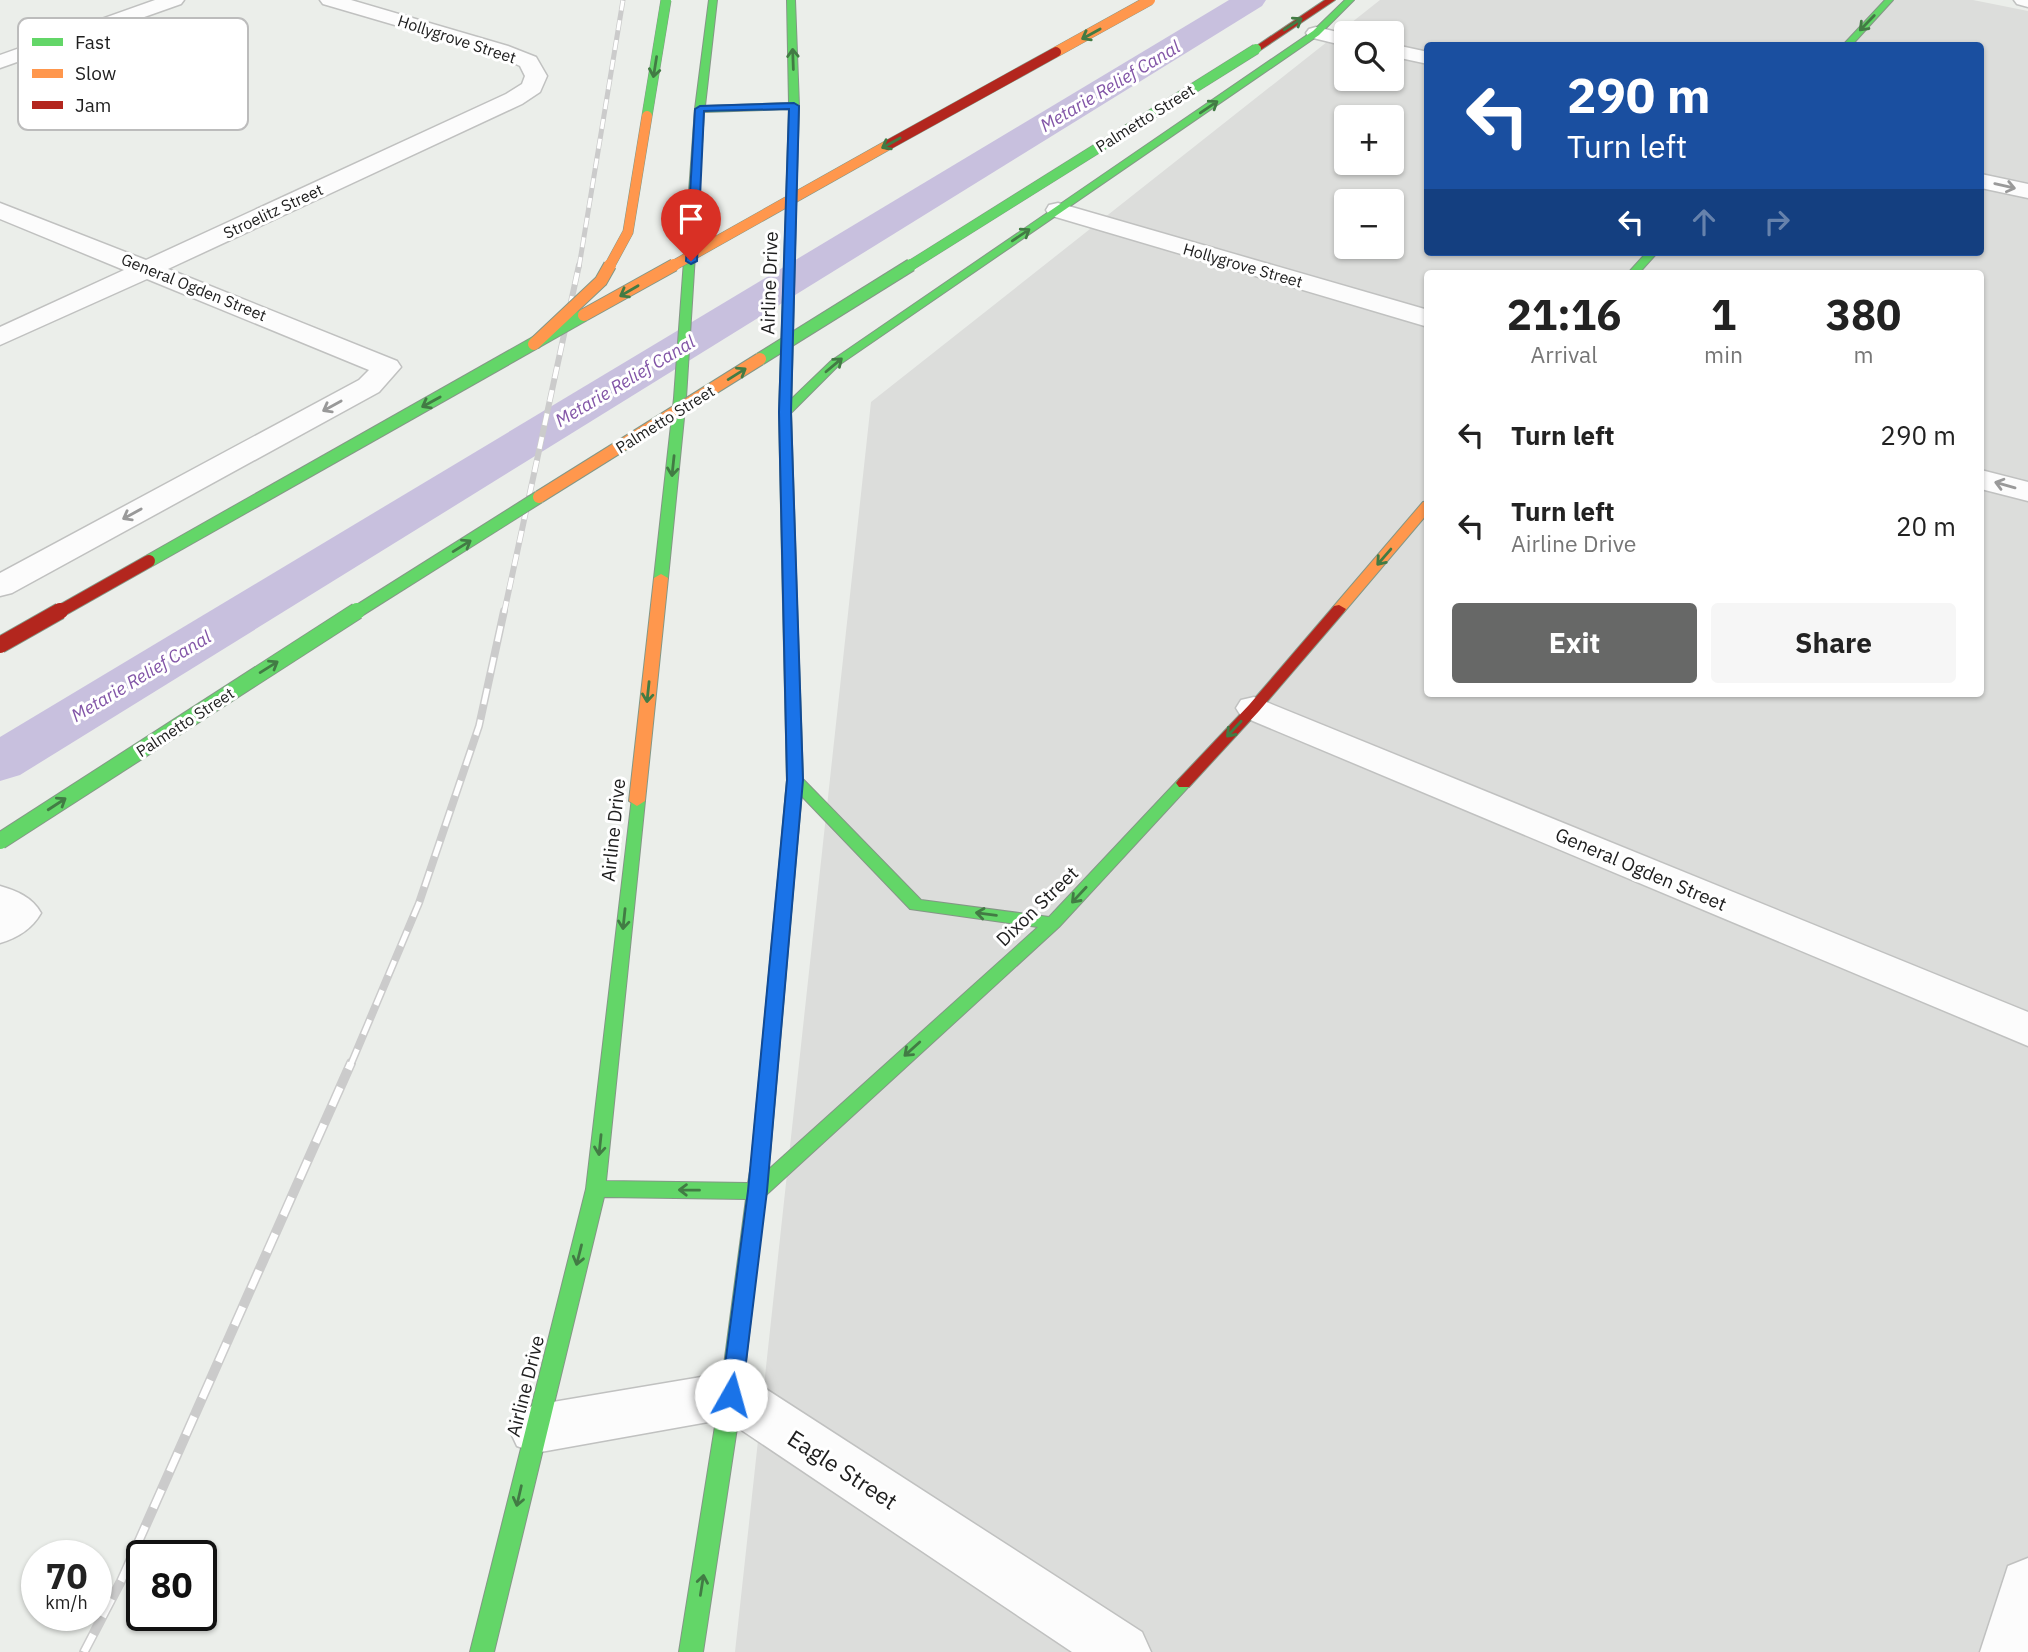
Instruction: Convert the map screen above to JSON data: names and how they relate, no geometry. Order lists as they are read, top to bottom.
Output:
{
  "streets": {
    "main road": ["Palmetto Street", "Airline Drive", "Dixon Street"],
    "street": [
      "Hollygrove Street",
      "Stroelitz Street",
      "General Ogden Street",
      "Eagle Street"
    ]
  },
  "crossings": [
    ["Hollygrove Street", "Stroelitz Street"],
    ["Stroelitz Street", "General Ogden Street"],
    ["Airline Drive", "Dixon Street"],
    ["Airline Drive", "Eagle Street"],
    ["General Ogden Street", "Dixon Street"]
  ],
  "one_way": ["Dixon Street"],
  "water": ["Metarie Relief Canal"],
  "legend": ["Fast", "Slow", "Jam"],
  "page": {
    "map_buttons": ["+", "−"],
    "turn": ["290 m", "Turn left"],
    "eta": [
      "21:16",
      "Arrival",
      "1",
      "min",
      "380",
      "m"
    ],
    "list": [
      {
        "name": "Turn left",
        "value": "290 m"
      },
      {
        "name": "Turn left",
        "note": "Airline Drive",
        "value": "20 m"
      }
    ],
    "buttons": ["Exit", "Share"],
    "speed": "70 km/h",
    "limit": "80"
  }
}
